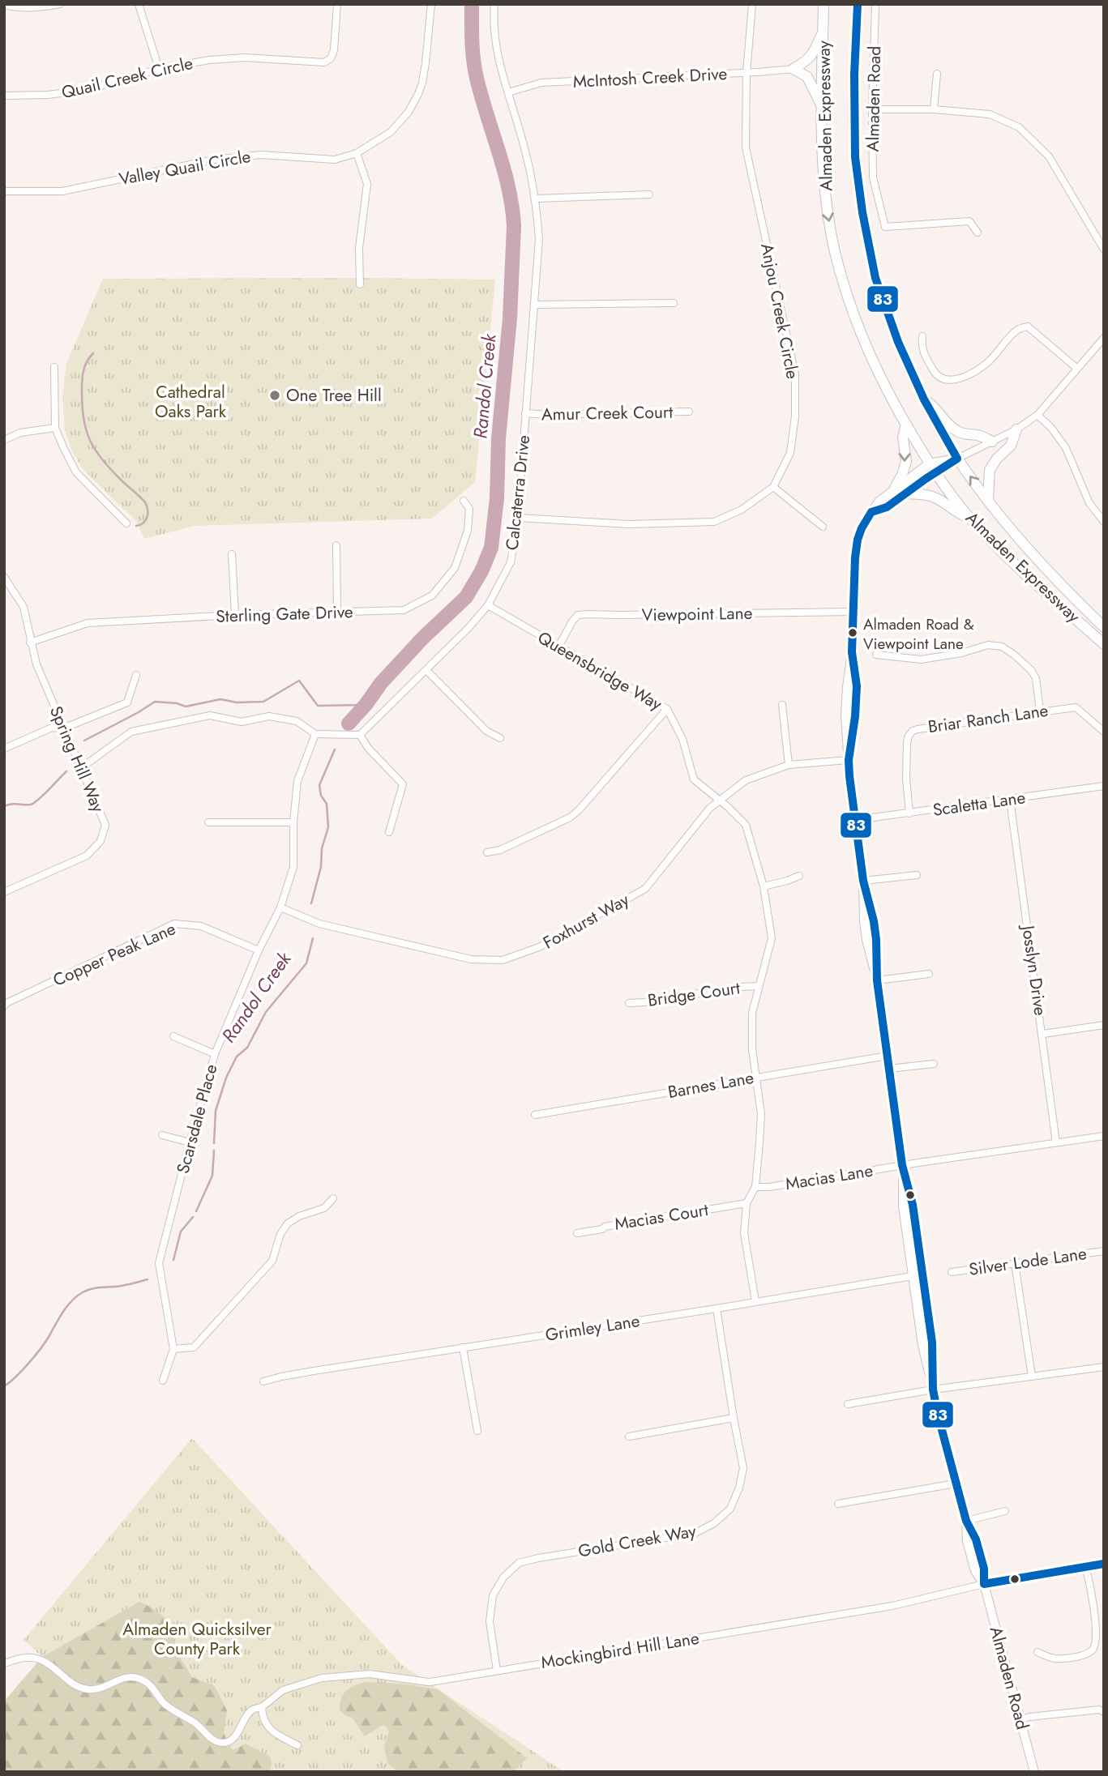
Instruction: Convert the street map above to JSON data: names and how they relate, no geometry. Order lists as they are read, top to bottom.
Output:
{
  "streets": {
    "main road": ["Almaden Expressway"],
    "street": [
      "Quail Creek Circle",
      "McIntosh Creek Drive",
      "Almaden Road",
      "Valley Quail Circle",
      "Anjou Creek Circle",
      "Amur Creek Court",
      "Calcaterra Drive",
      "Sterling Gate Drive",
      "Viewpoint Lane",
      "Queensbridge Way",
      "Briar Ranch Lane",
      "Spring Hill Way",
      "Scaletta Lane",
      "Foxhurst Way",
      "Copper Peak Lane",
      "Josslyn Drive",
      "Bridge Court",
      "Barnes Lane",
      "Scarsdale Place",
      "Macias Lane",
      "Macias Court",
      "Silver Lode Lane",
      "Grimley Lane",
      "Gold Creek Way",
      "Mockingbird Hill Lane"
    ]
  },
  "crossings": [
    ["McIntosh Creek Drive", "Anjou Creek Circle"],
    ["McIntosh Creek Drive", "Calcaterra Drive"],
    ["Almaden Road", "Almaden Expressway"],
    ["Almaden Road", "Viewpoint Lane"],
    ["Almaden Road", "Scaletta Lane"],
    ["Almaden Road", "Foxhurst Way"],
    ["Almaden Road", "Barnes Lane"],
    ["Almaden Road", "Macias Lane"],
    ["Almaden Road", "Grimley Lane"],
    ["Almaden Road", "Mockingbird Hill Lane"],
    ["Anjou Creek Circle", "Calcaterra Drive"],
    ["Amur Creek Court", "Calcaterra Drive"],
    ["Calcaterra Drive", "Queensbridge Way"],
    ["Sterling Gate Drive", "Spring Hill Way"],
    ["Viewpoint Lane", "Queensbridge Way"],
    ["Queensbridge Way", "Foxhurst Way"],
    ["Queensbridge Way", "Bridge Court"],
    ["Queensbridge Way", "Barnes Lane"],
    ["Queensbridge Way", "Macias Lane"],
    ["Queensbridge Way", "Macias Court"],
    ["Queensbridge Way", "Grimley Lane"],
    ["Briar Ranch Lane", "Scaletta Lane"],
    ["Scaletta Lane", "Josslyn Drive"],
    ["Foxhurst Way", "Scarsdale Place"],
    ["Copper Peak Lane", "Scarsdale Place"],
    ["Josslyn Drive", "Macias Lane"],
    ["Grimley Lane", "Gold Creek Way"],
    ["Gold Creek Way", "Mockingbird Hill Lane"]
  ],
  "water": ["Randol Creek"],
  "parks": ["Cathedral Oaks Park", "Almaden Quicksilver County Park"],
  "places": ["One Tree Hill", "Almaden Road & Viewpoint Lane"],
  "lines": ["transit line 83"]
}
